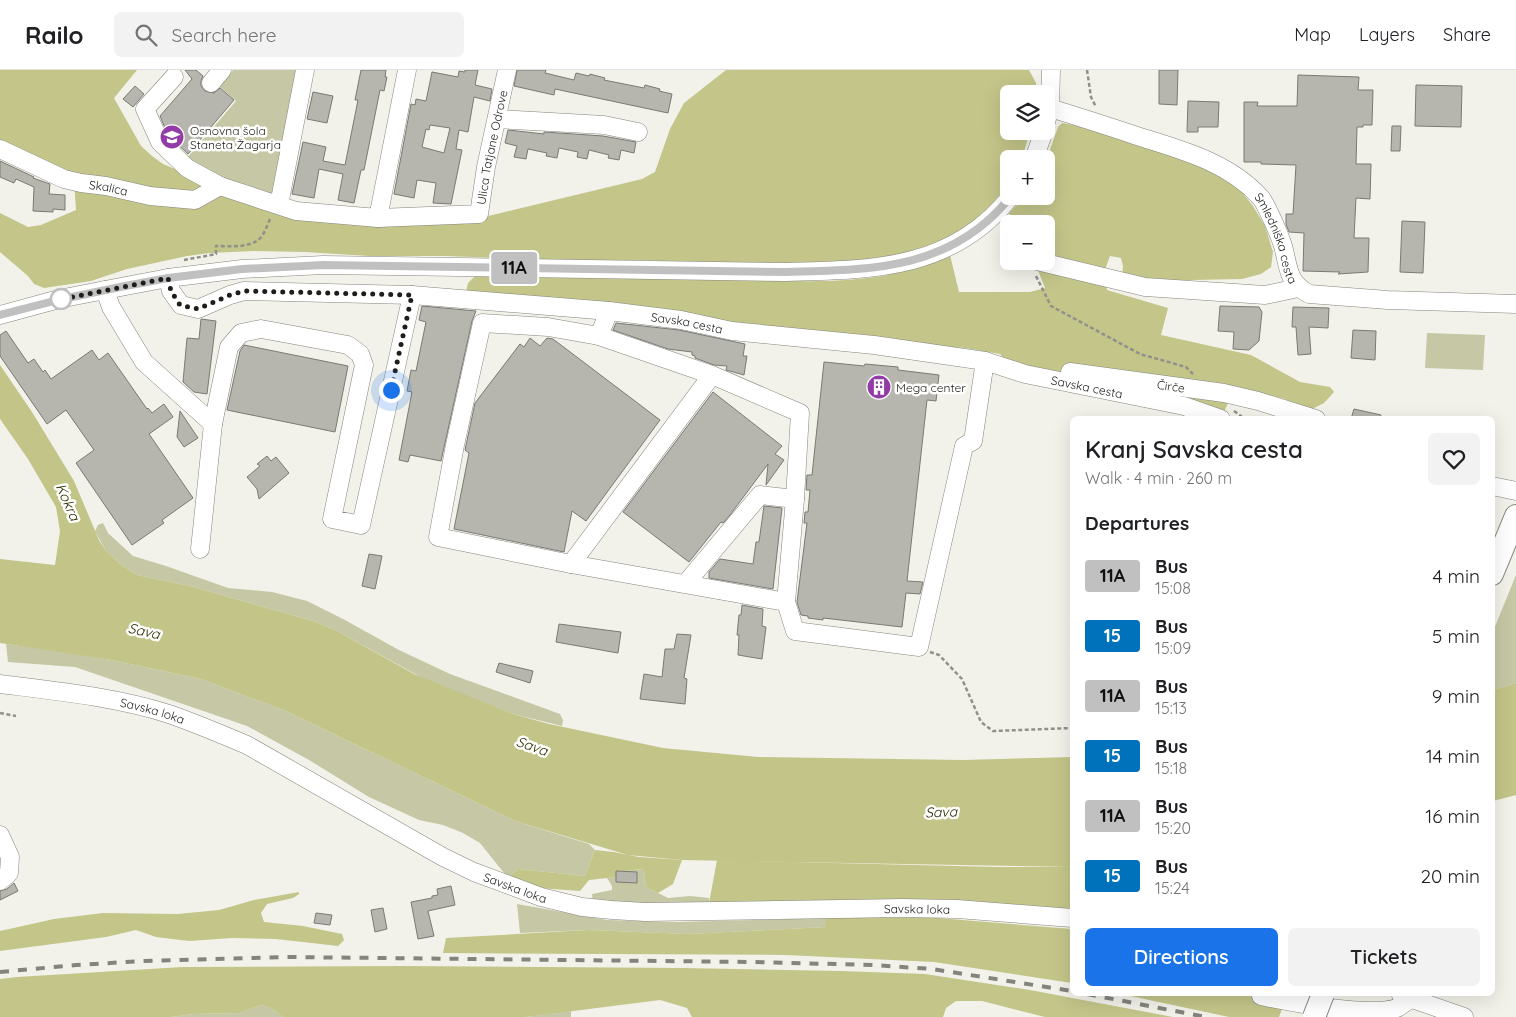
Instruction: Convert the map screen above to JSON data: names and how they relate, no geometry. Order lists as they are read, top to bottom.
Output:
{
  "streets": {
    "street": [
      "Ulica Tatjane Odrove",
      "Skalica",
      "Smledniška cesta",
      "Savska cesta",
      "Čirče",
      "Savska loka"
    ]
  },
  "crossings": [
    ["Ulica Tatjane Odrove", "Skalica"],
    ["Savska cesta", "Čirče"]
  ],
  "water": ["Kokra", "Sava"],
  "places": {
    "school or university": ["Osnovna šola Staneta Žagarja"],
    "building": ["Mega center"]
  },
  "lines": ["bus line 11A"],
  "page": {
    "header": "Railo",
    "search": "Search here",
    "nav": ["Map", "Layers", "Share"],
    "on_map": "11A",
    "map_buttons": ["+", "−"],
    "heading": [
      ["Kranj Savska cesta", "Walk · 4 min · 260 m"],
      "Departures"
    ],
    "list": [
      {
        "mark": "11A",
        "name": "Bus",
        "note": "15:08",
        "value": "4 min"
      },
      {
        "mark": "15",
        "name": "Bus",
        "note": "15:09",
        "value": "5 min"
      },
      {
        "mark": "11A",
        "name": "Bus",
        "note": "15:13",
        "value": "9 min"
      },
      {
        "mark": "15",
        "name": "Bus",
        "note": "15:18",
        "value": "14 min"
      },
      {
        "mark": "11A",
        "name": "Bus",
        "note": "15:20",
        "value": "16 min"
      },
      {
        "mark": "15",
        "name": "Bus",
        "note": "15:24",
        "value": "20 min"
      }
    ],
    "buttons": ["Directions", "Tickets"]
  }
}
